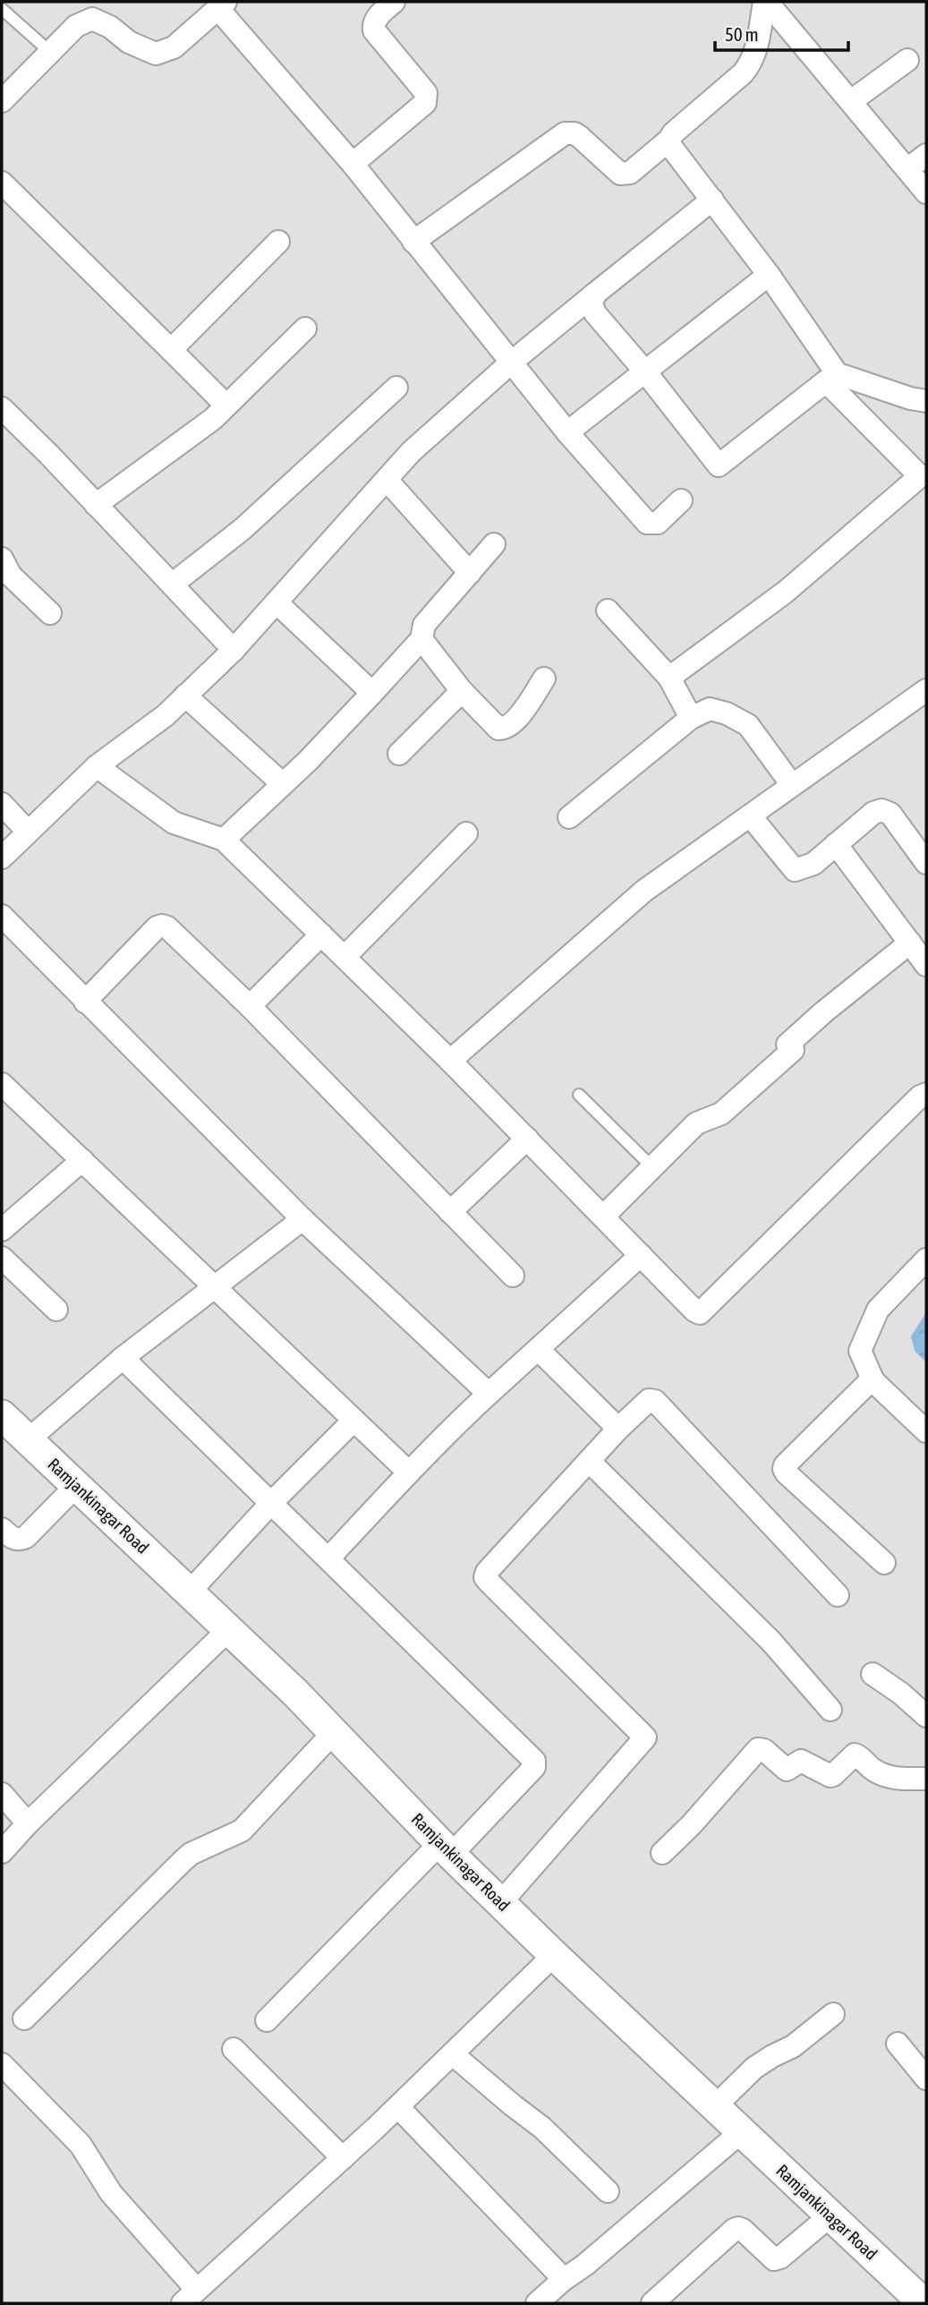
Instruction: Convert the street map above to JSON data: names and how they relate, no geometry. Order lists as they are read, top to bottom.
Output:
{
  "streets": {
    "street": ["Ramjankinagar Road"]
  },
  "scale_bar": "50 m"
}
